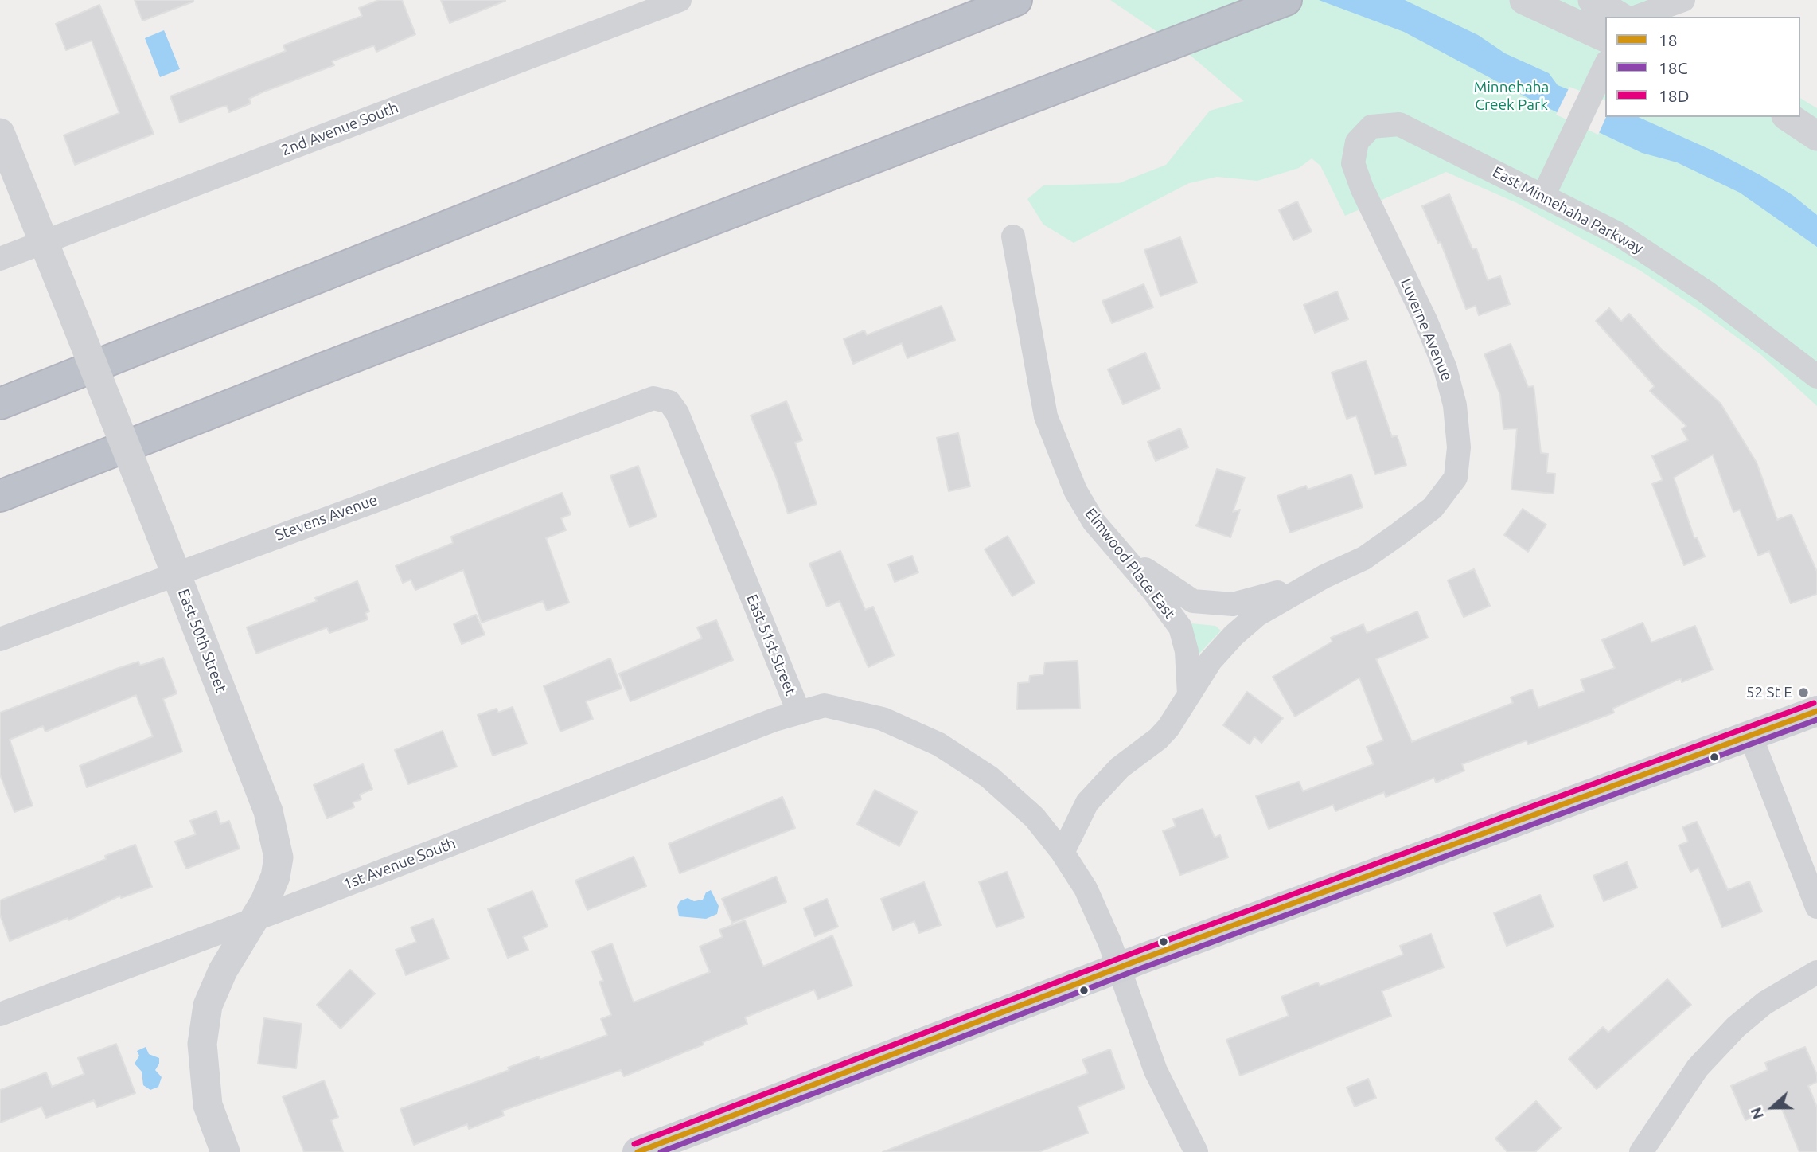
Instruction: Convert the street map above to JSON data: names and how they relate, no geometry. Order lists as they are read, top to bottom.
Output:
{
  "streets": {
    "street": [
      "2nd Avenue South",
      "East Minnehaha Parkway",
      "Luverne Avenue",
      "Stevens Avenue",
      "Elmwood Place East",
      "East 50th Street",
      "East 51st Street",
      "1st Avenue South"
    ]
  },
  "crossings": [
    ["2nd Avenue South", "East 50th Street"],
    ["East Minnehaha Parkway", "Luverne Avenue"],
    ["Luverne Avenue", "Elmwood Place East"],
    ["Stevens Avenue", "East 50th Street"],
    ["Stevens Avenue", "East 51st Street"],
    ["East 50th Street", "1st Avenue South"],
    ["East 51st Street", "1st Avenue South"]
  ],
  "parks": ["Minnehaha Creek Park"],
  "places": ["52 St E"],
  "lines": ["transit line 18D", "transit line 18", "transit line 18C"],
  "legend": ["18", "18C", "18D"],
  "north": "left"
}
